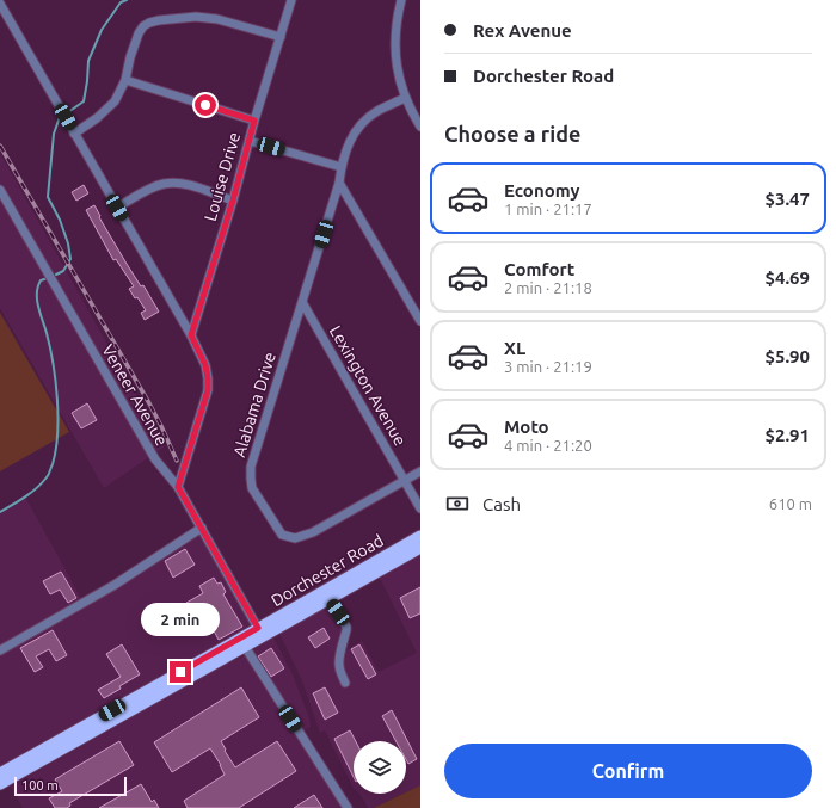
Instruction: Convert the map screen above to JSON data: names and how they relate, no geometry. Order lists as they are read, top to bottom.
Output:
{
  "streets": {
    "main road": ["Dorchester Road"],
    "street": [
      "Louise Drive",
      "Lexington Avenue",
      "Veneer Avenue",
      "Alabama Drive"
    ]
  },
  "crossings": [
    ["Lexington Avenue", "Alabama Drive"],
    ["Veneer Avenue", "Dorchester Road"]
  ],
  "scale_bar": "100 m",
  "page": {
    "banner": ["Rex Avenue", "Dorchester Road"],
    "heading": "Choose a ride",
    "list": [
      {
        "name": "Economy",
        "note": "1 min · 21:17",
        "value": "$3.47"
      },
      {
        "name": "Comfort",
        "note": "2 min · 21:18",
        "value": "$4.69"
      },
      {
        "name": "XL",
        "note": "3 min · 21:19",
        "value": "$5.90"
      },
      {
        "name": "Moto",
        "note": "4 min · 21:20",
        "value": "$2.91"
      }
    ],
    "pay": ["Cash", "610 m"],
    "bubble": "2 min",
    "buttons": "Confirm",
    "scale": "100 m"
  }
}
